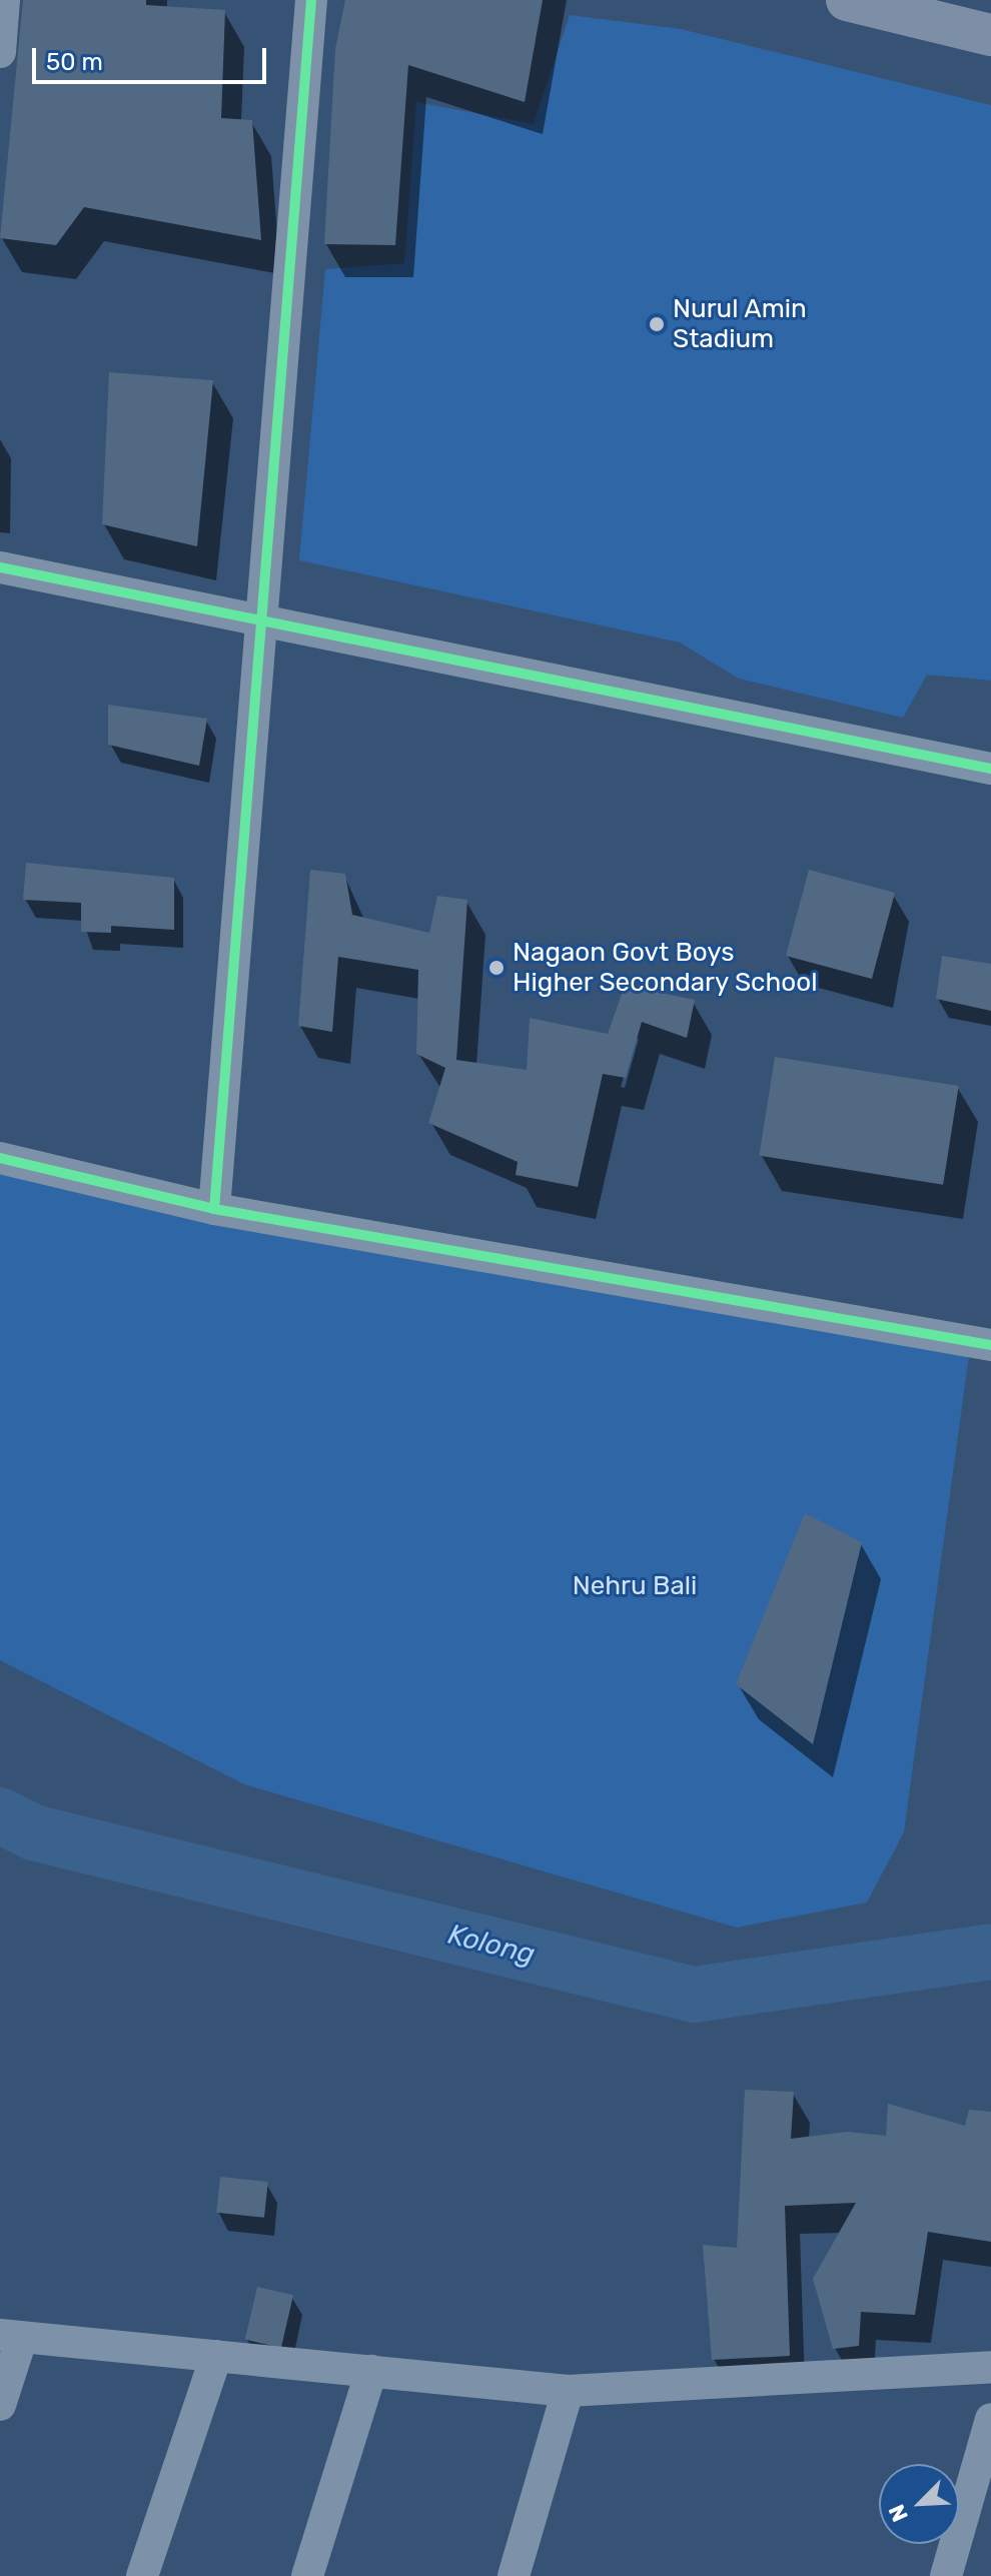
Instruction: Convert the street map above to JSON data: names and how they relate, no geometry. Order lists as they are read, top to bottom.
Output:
{
  "water": ["Kolong"],
  "parks": ["Nehru Bali"],
  "places": ["Nurul Amin Stadium", "Nagaon Govt Boys Higher Secondary School"],
  "scale_bar": "50 m",
  "north": "bottom left"
}
